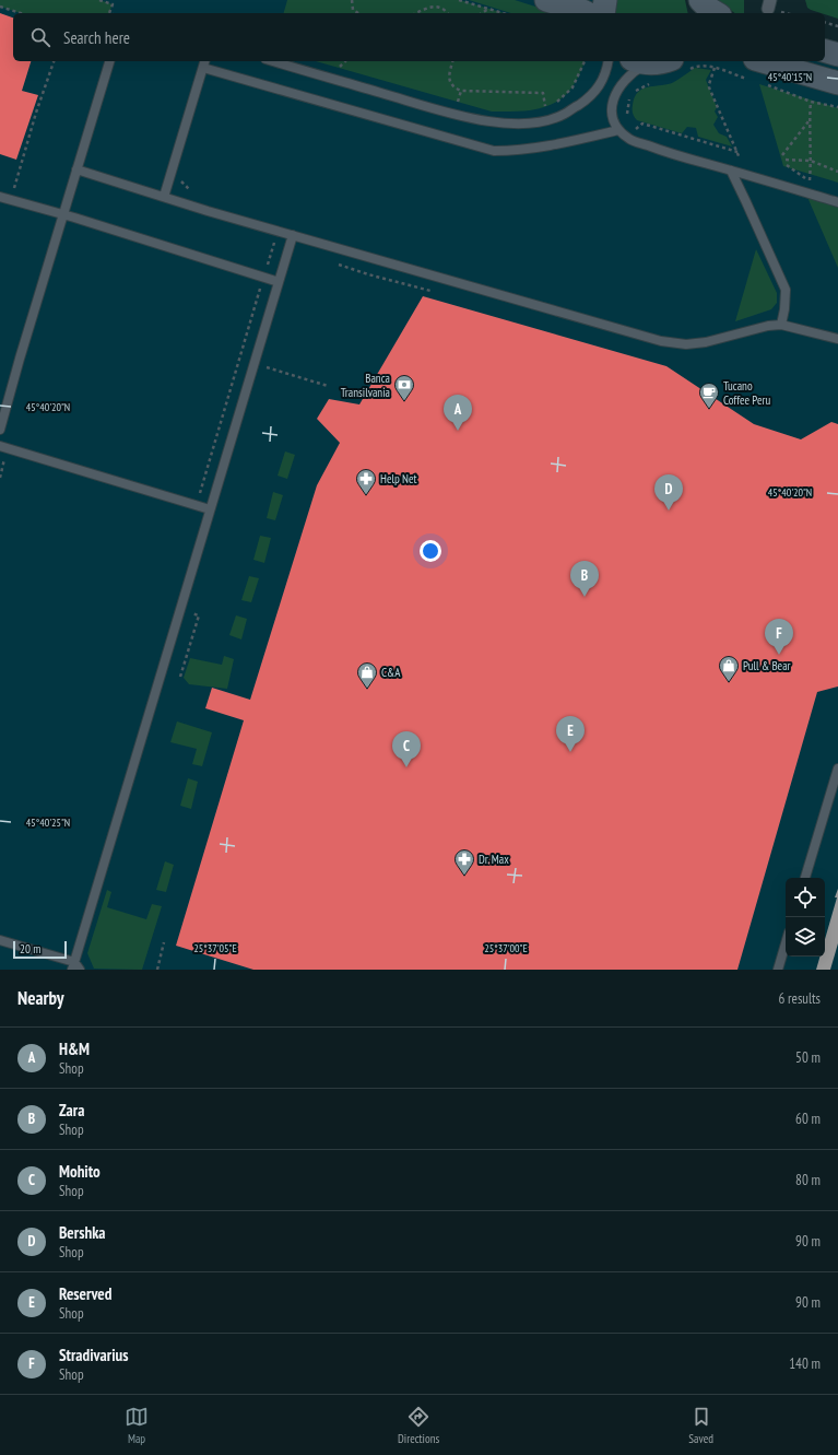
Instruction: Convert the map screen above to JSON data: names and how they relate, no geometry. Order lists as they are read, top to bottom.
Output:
{
  "places": {
    "bank": ["Banca Transilvania"],
    "cafe": ["Tucano Coffee Peru"],
    "pharmacy": ["Help Net", "Dr. Max"],
    "shop": ["Pull & Bear", "C&A"]
  },
  "scale_bar": "20 m",
  "page": {
    "search": "Search here",
    "pins": [
      "A",
      "D",
      "B",
      "F",
      "E",
      "C"
    ],
    "scale": "20 m",
    "heading": ["Nearby", "6 results"],
    "list": [
      {
        "mark": "A",
        "name": "H&M",
        "note": "Shop",
        "value": "50 m"
      },
      {
        "mark": "B",
        "name": "Zara",
        "note": "Shop",
        "value": "60 m"
      },
      {
        "mark": "C",
        "name": "Mohito",
        "note": "Shop",
        "value": "80 m"
      },
      {
        "mark": "D",
        "name": "Bershka",
        "note": "Shop",
        "value": "90 m"
      },
      {
        "mark": "E",
        "name": "Reserved",
        "note": "Shop",
        "value": "90 m"
      },
      {
        "mark": "F",
        "name": "Stradivarius",
        "note": "Shop",
        "value": "140 m"
      }
    ],
    "nav": ["Map", "Directions", "Saved"]
  },
  "coordinates": [
    "45°40'15\"N",
    "45°40'20\"N",
    "45°40'25\"N",
    "25°37'05\"E",
    "25°37'00\"E"
  ]
}
